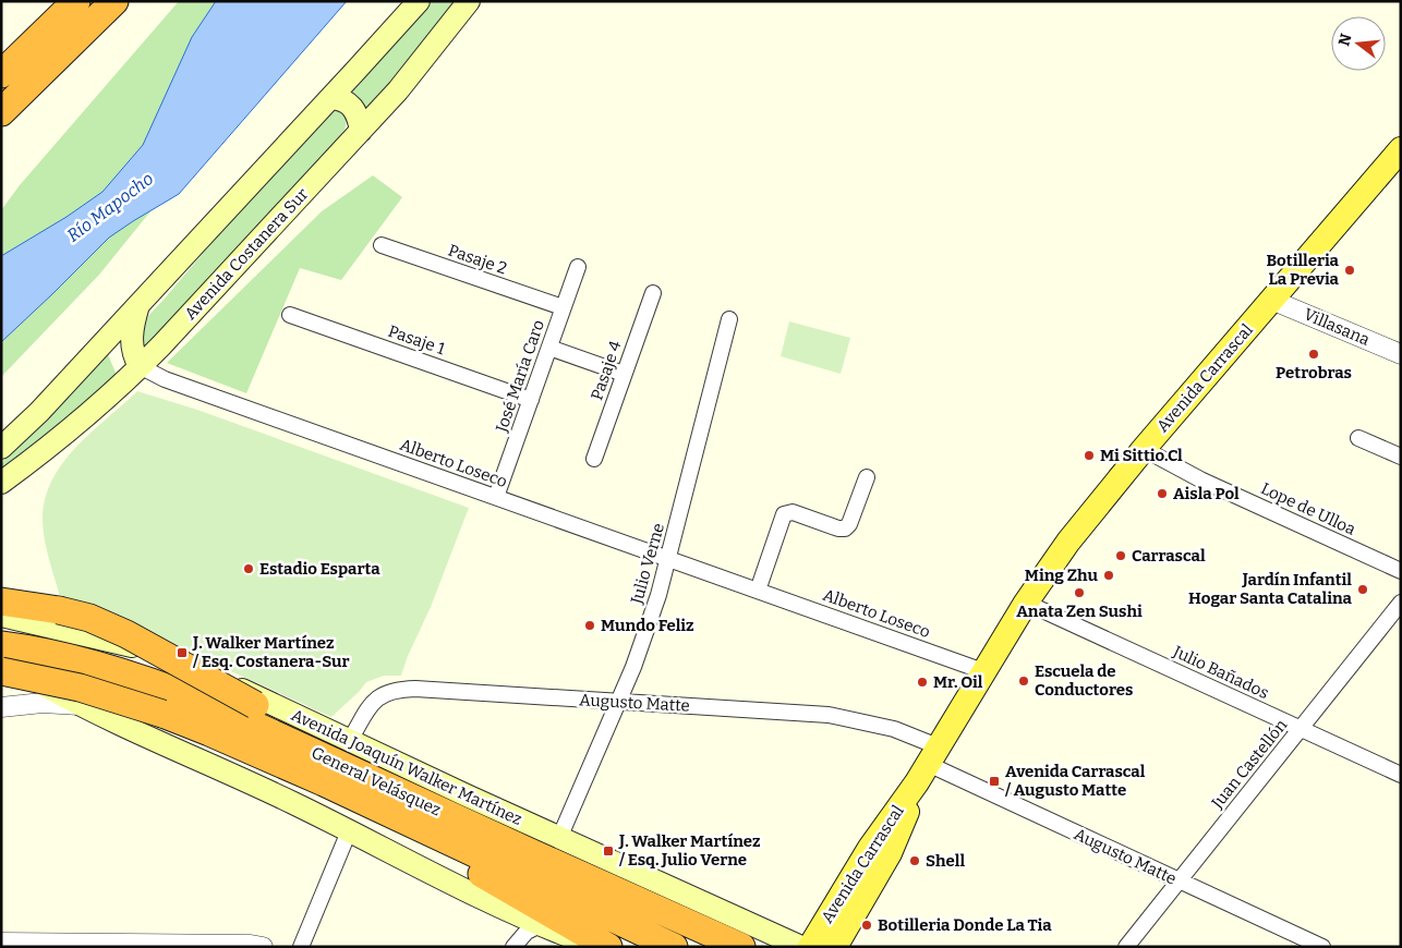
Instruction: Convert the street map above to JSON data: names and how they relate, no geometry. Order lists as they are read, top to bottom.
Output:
{
  "streets": {
    "highway": ["General Velásquez"],
    "main road": ["Avenida Costanera Sur", "Avenida Carrascal", "Avenida Joaquín Walker Martínez"],
    "street": [
      "Pasaje 2",
      "Villasana",
      "Pasaje 1",
      "Pasaje 4",
      "José María Caro",
      "Alberto Loseco",
      "Lope de Ulloa",
      "Julio Verne",
      "Julio Bañados",
      "Augusto Matte",
      "Juan Castellón"
    ]
  },
  "crossings": [
    ["Avenida Costanera Sur", "Alberto Loseco"],
    ["Pasaje 2", "José María Caro"],
    ["Villasana", "Avenida Carrascal"],
    ["Pasaje 1", "José María Caro"],
    ["José María Caro", "Alberto Loseco"],
    ["Avenida Carrascal", "Alberto Loseco"],
    ["Avenida Carrascal", "Lope de Ulloa"],
    ["Avenida Carrascal", "Julio Bañados"],
    ["Avenida Carrascal", "Augusto Matte"],
    ["Alberto Loseco", "Julio Verne"],
    ["Julio Verne", "Augusto Matte"],
    ["Julio Verne", "Avenida Joaquín Walker Martínez"],
    ["Julio Bañados", "Juan Castellón"],
    ["Augusto Matte", "Juan Castellón"],
    ["Augusto Matte", "Avenida Joaquín Walker Martínez"]
  ],
  "water": ["Río Mapocho"],
  "places": {
    "other": [
      "Botilleria La Previa",
      "Petrobras",
      "Mi Sittio.Cl",
      "Aisla Pol",
      "Carrascal",
      "Estadio Esparta",
      "Ming Zhu",
      "Jardín Infantil Hogar Santa Catalina",
      "Anata Zen Sushi",
      "Mundo Feliz",
      "Escuela de Conductores",
      "Mr. Oil",
      "Shell",
      "Botilleria Donde La Tia"
    ],
    "transit": ["J. Walker Martínez / Esq. Costanera-Sur", "Avenida Carrascal / Augusto Matte", "J. Walker Martínez / Esq. Julio Verne"]
  },
  "north": "left"
}
